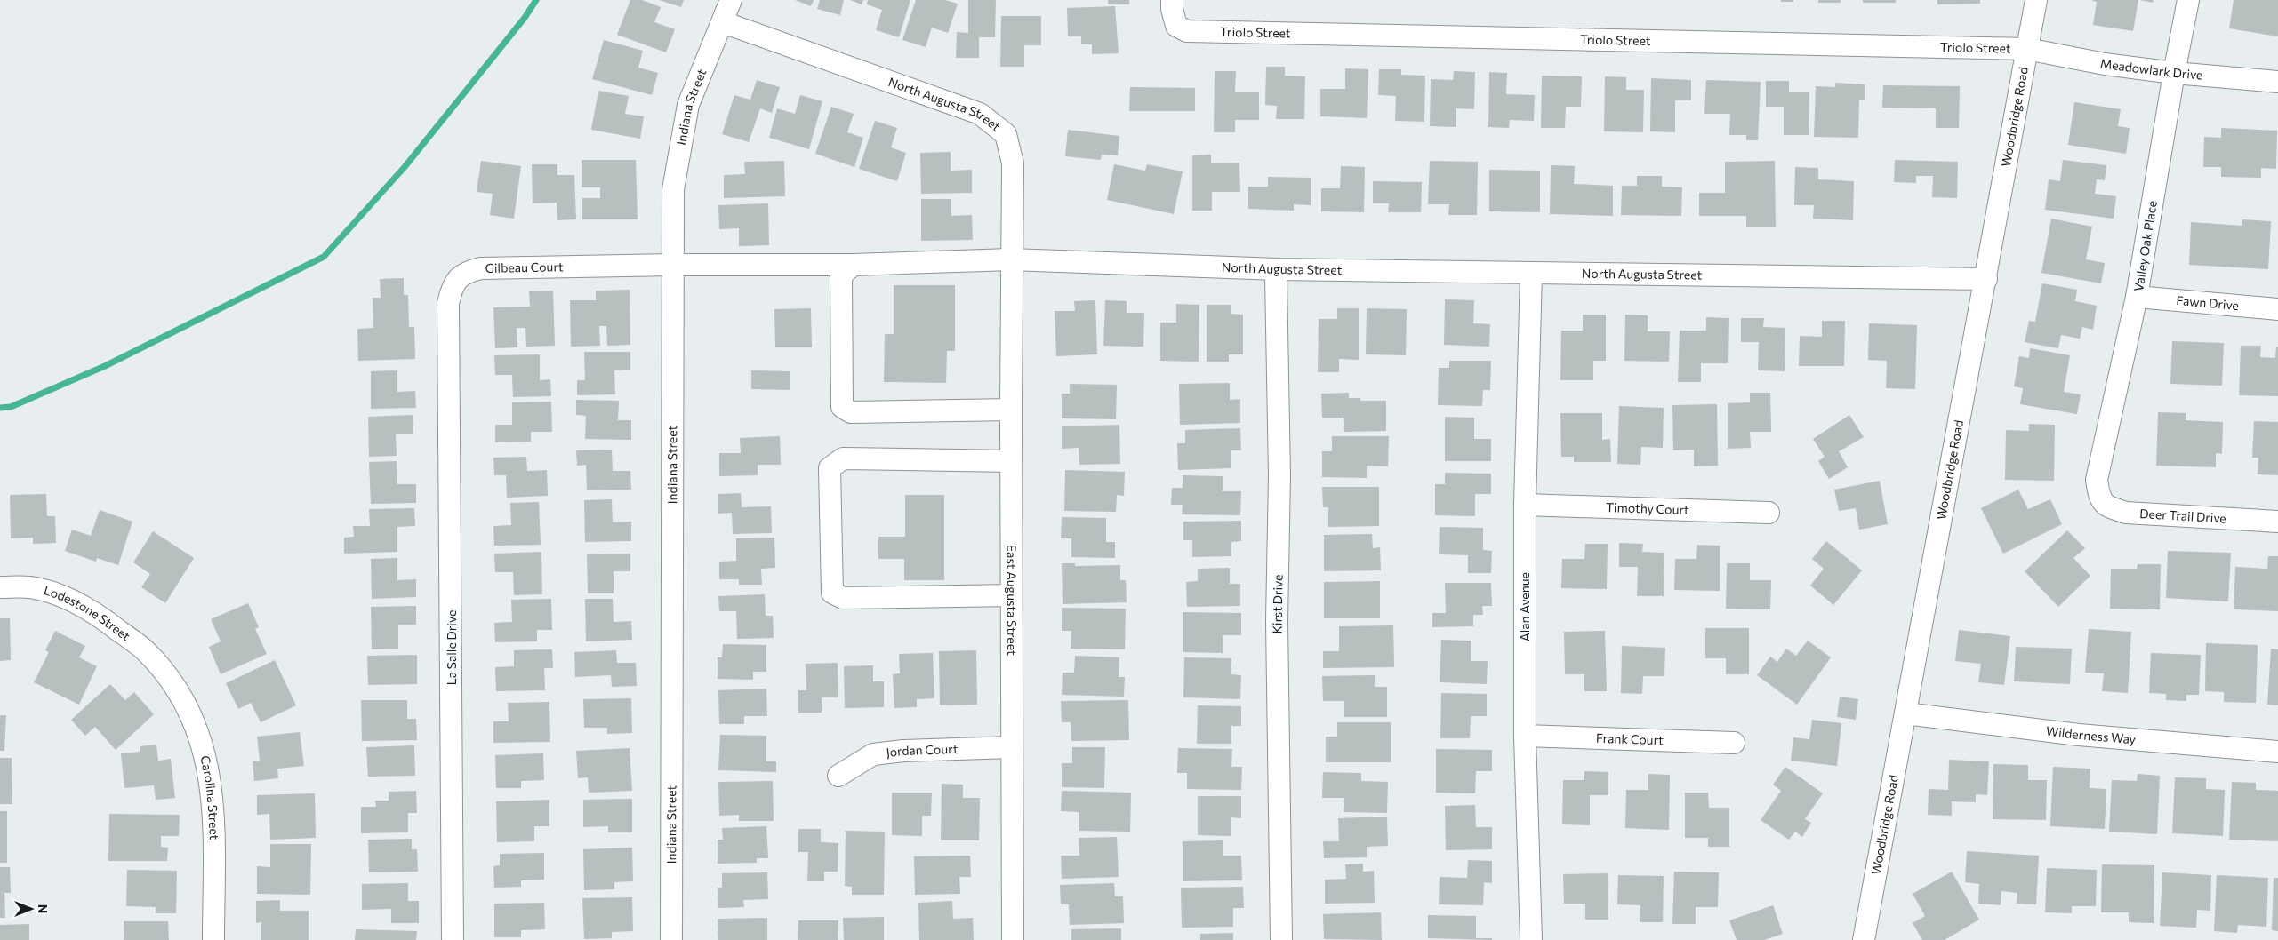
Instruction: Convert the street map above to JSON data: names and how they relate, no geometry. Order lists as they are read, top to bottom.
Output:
{
  "streets": {
    "street": [
      "Triolo Street",
      "Meadowlark Drive",
      "North Augusta Street",
      "Indiana Street",
      "Woodbridge Road",
      "Valley Oak Place",
      "Gilbeau Court",
      "Fawn Drive",
      "Timothy Court",
      "Deer Trail Drive",
      "East Augusta Street",
      "Kirst Drive",
      "Alan Avenue",
      "Lodestone Street",
      "La Salle Drive",
      "Wilderness Way",
      "Frank Court",
      "Jordan Court",
      "Carolina Street"
    ]
  },
  "crossings": [
    ["Triolo Street", "Meadowlark Drive"],
    ["Triolo Street", "Woodbridge Road"],
    ["Meadowlark Drive", "Woodbridge Road"],
    ["Meadowlark Drive", "Valley Oak Place"],
    ["North Augusta Street", "Indiana Street"],
    ["North Augusta Street", "Woodbridge Road"],
    ["North Augusta Street", "Gilbeau Court"],
    ["North Augusta Street", "East Augusta Street"],
    ["North Augusta Street", "Kirst Drive"],
    ["North Augusta Street", "Alan Avenue"],
    ["Indiana Street", "Gilbeau Court"],
    ["Woodbridge Road", "Wilderness Way"],
    ["Valley Oak Place", "Fawn Drive"],
    ["Valley Oak Place", "Deer Trail Drive"],
    ["Gilbeau Court", "East Augusta Street"],
    ["Gilbeau Court", "La Salle Drive"],
    ["Timothy Court", "Alan Avenue"],
    ["East Augusta Street", "Jordan Court"],
    ["Alan Avenue", "Frank Court"],
    ["Lodestone Street", "Carolina Street"]
  ],
  "north": "right"
}
